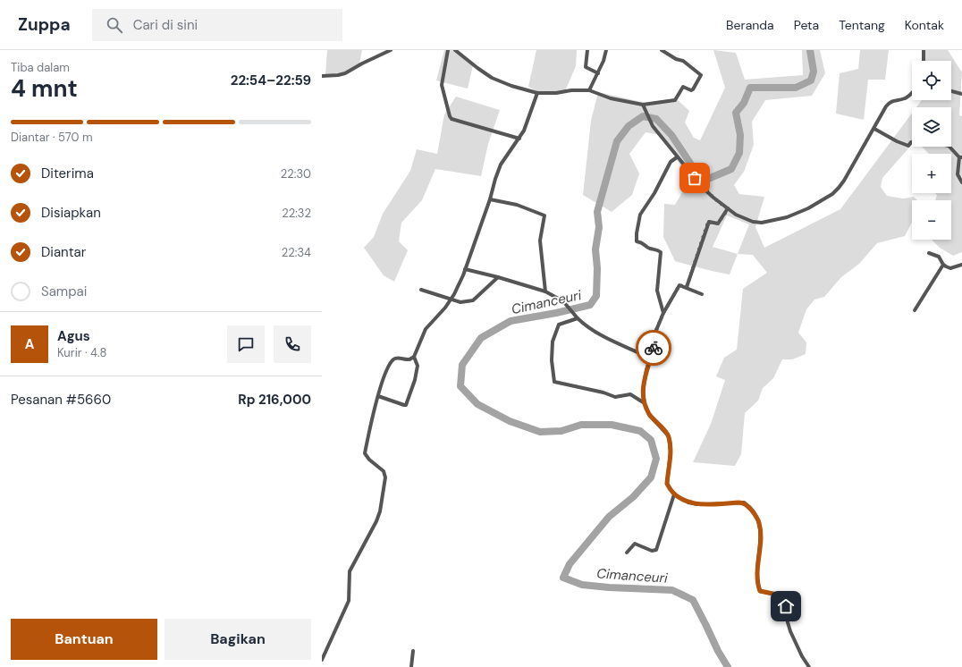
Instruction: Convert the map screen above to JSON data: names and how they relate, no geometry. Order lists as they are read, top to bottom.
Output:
{
  "water": ["Cimanceuri"],
  "page": {
    "header": "Zuppa",
    "search": "Cari di sini",
    "nav": [
      "Beranda",
      "Peta",
      "Tentang",
      "Kontak"
    ],
    "heading": ["4 mnt", "Tiba dalam", "22:54–22:59"],
    "panel": [
      "Agus",
      "Kurir · 4.8",
      "Pesanan #5660",
      "Rp 216,000"
    ],
    "map_buttons": ["+", "−"],
    "bar": "Diantar · 570 m",
    "list": [
      ["Diterima", "22:30"],
      ["Disiapkan", "22:32"],
      ["Diantar", "22:34"],
      "Sampai"
    ],
    "round": "A",
    "buttons": ["Bantuan", "Bagikan"]
  }
}
